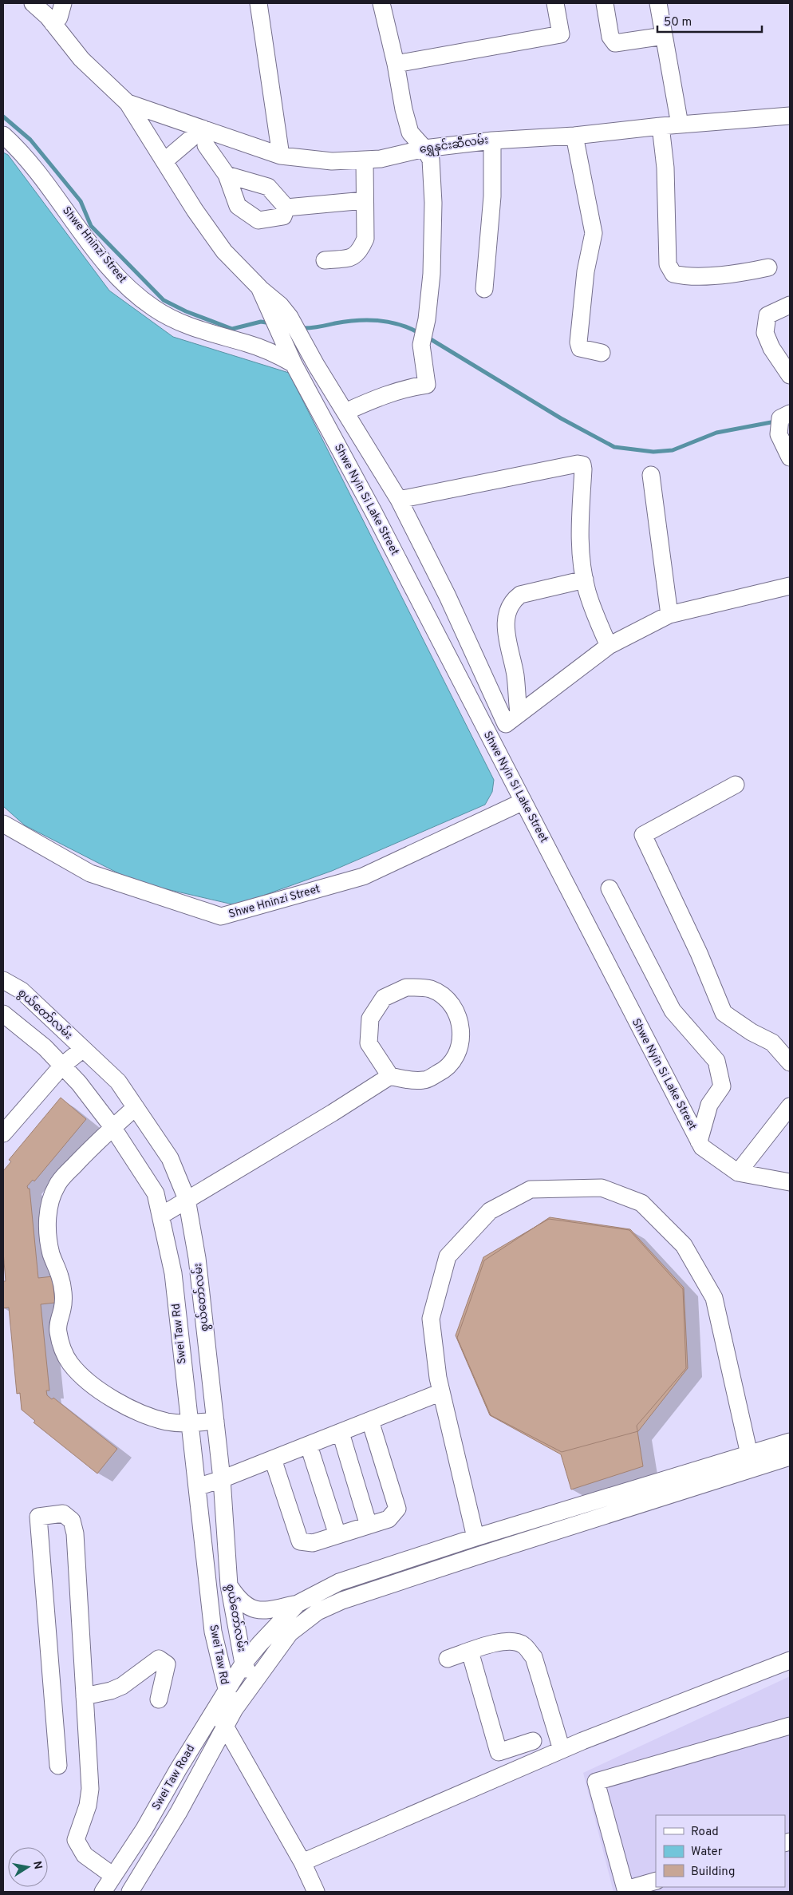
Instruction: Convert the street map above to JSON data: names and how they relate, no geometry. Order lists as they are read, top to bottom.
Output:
{
  "streets": {
    "street": [
      "ရွှေနှင်းဆီလမ်း",
      "Shwe Hninzi Street",
      "Shwe Nyin Si Lake Street",
      "စွယ်တော်လမ်း",
      "Swei Taw Rd",
      "Swei Taw Road"
    ]
  },
  "crossings": [
    ["Shwe Hninzi Street", "Shwe Nyin Si Lake Street"],
    ["စွယ်တော်လမ်း", "Swei Taw Road"],
    ["Swei Taw Rd", "Swei Taw Road"]
  ],
  "legend": ["Road", "Water", "Building"],
  "scale_bar": "50 m",
  "north": "right"
}
